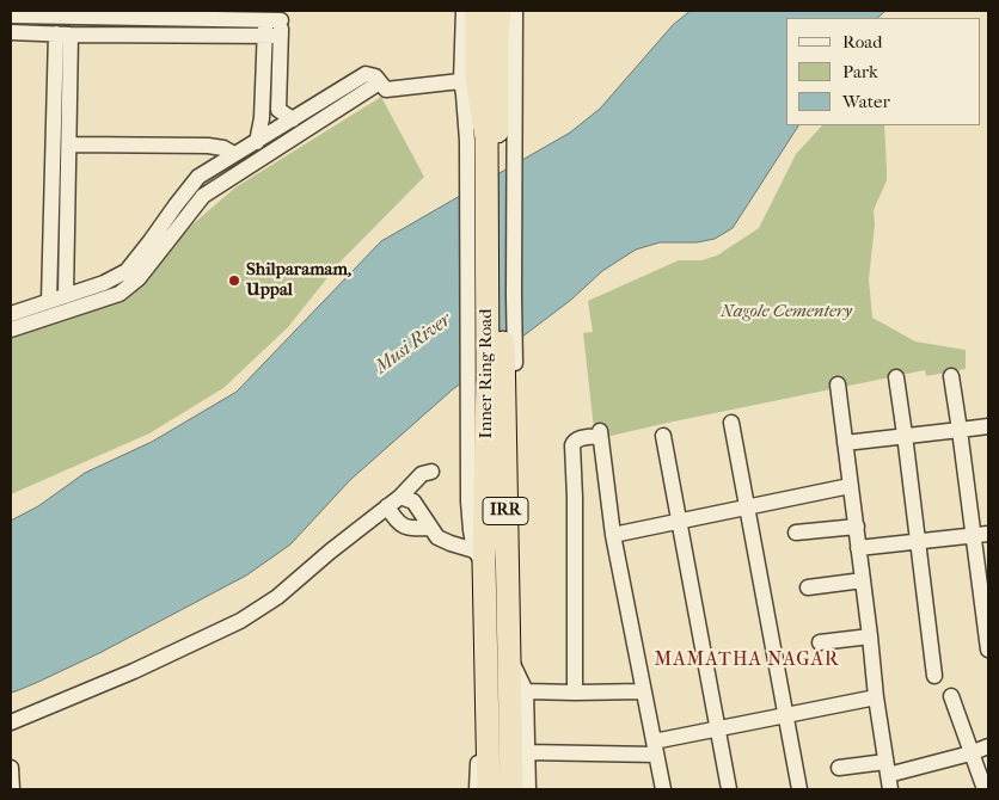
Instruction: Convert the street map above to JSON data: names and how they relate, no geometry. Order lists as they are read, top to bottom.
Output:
{
  "streets": {
    "highway": ["Inner Ring Road", "IRR"]
  },
  "crossings": [
    ["Inner Ring Road", "IRR"]
  ],
  "districts": ["MAMATHA NAGAR"],
  "water": ["Musi River"],
  "parks": ["Nagole Cementery"],
  "places": ["Shilparamam, Uppal"],
  "legend": ["Road", "Park", "Water"]
}
